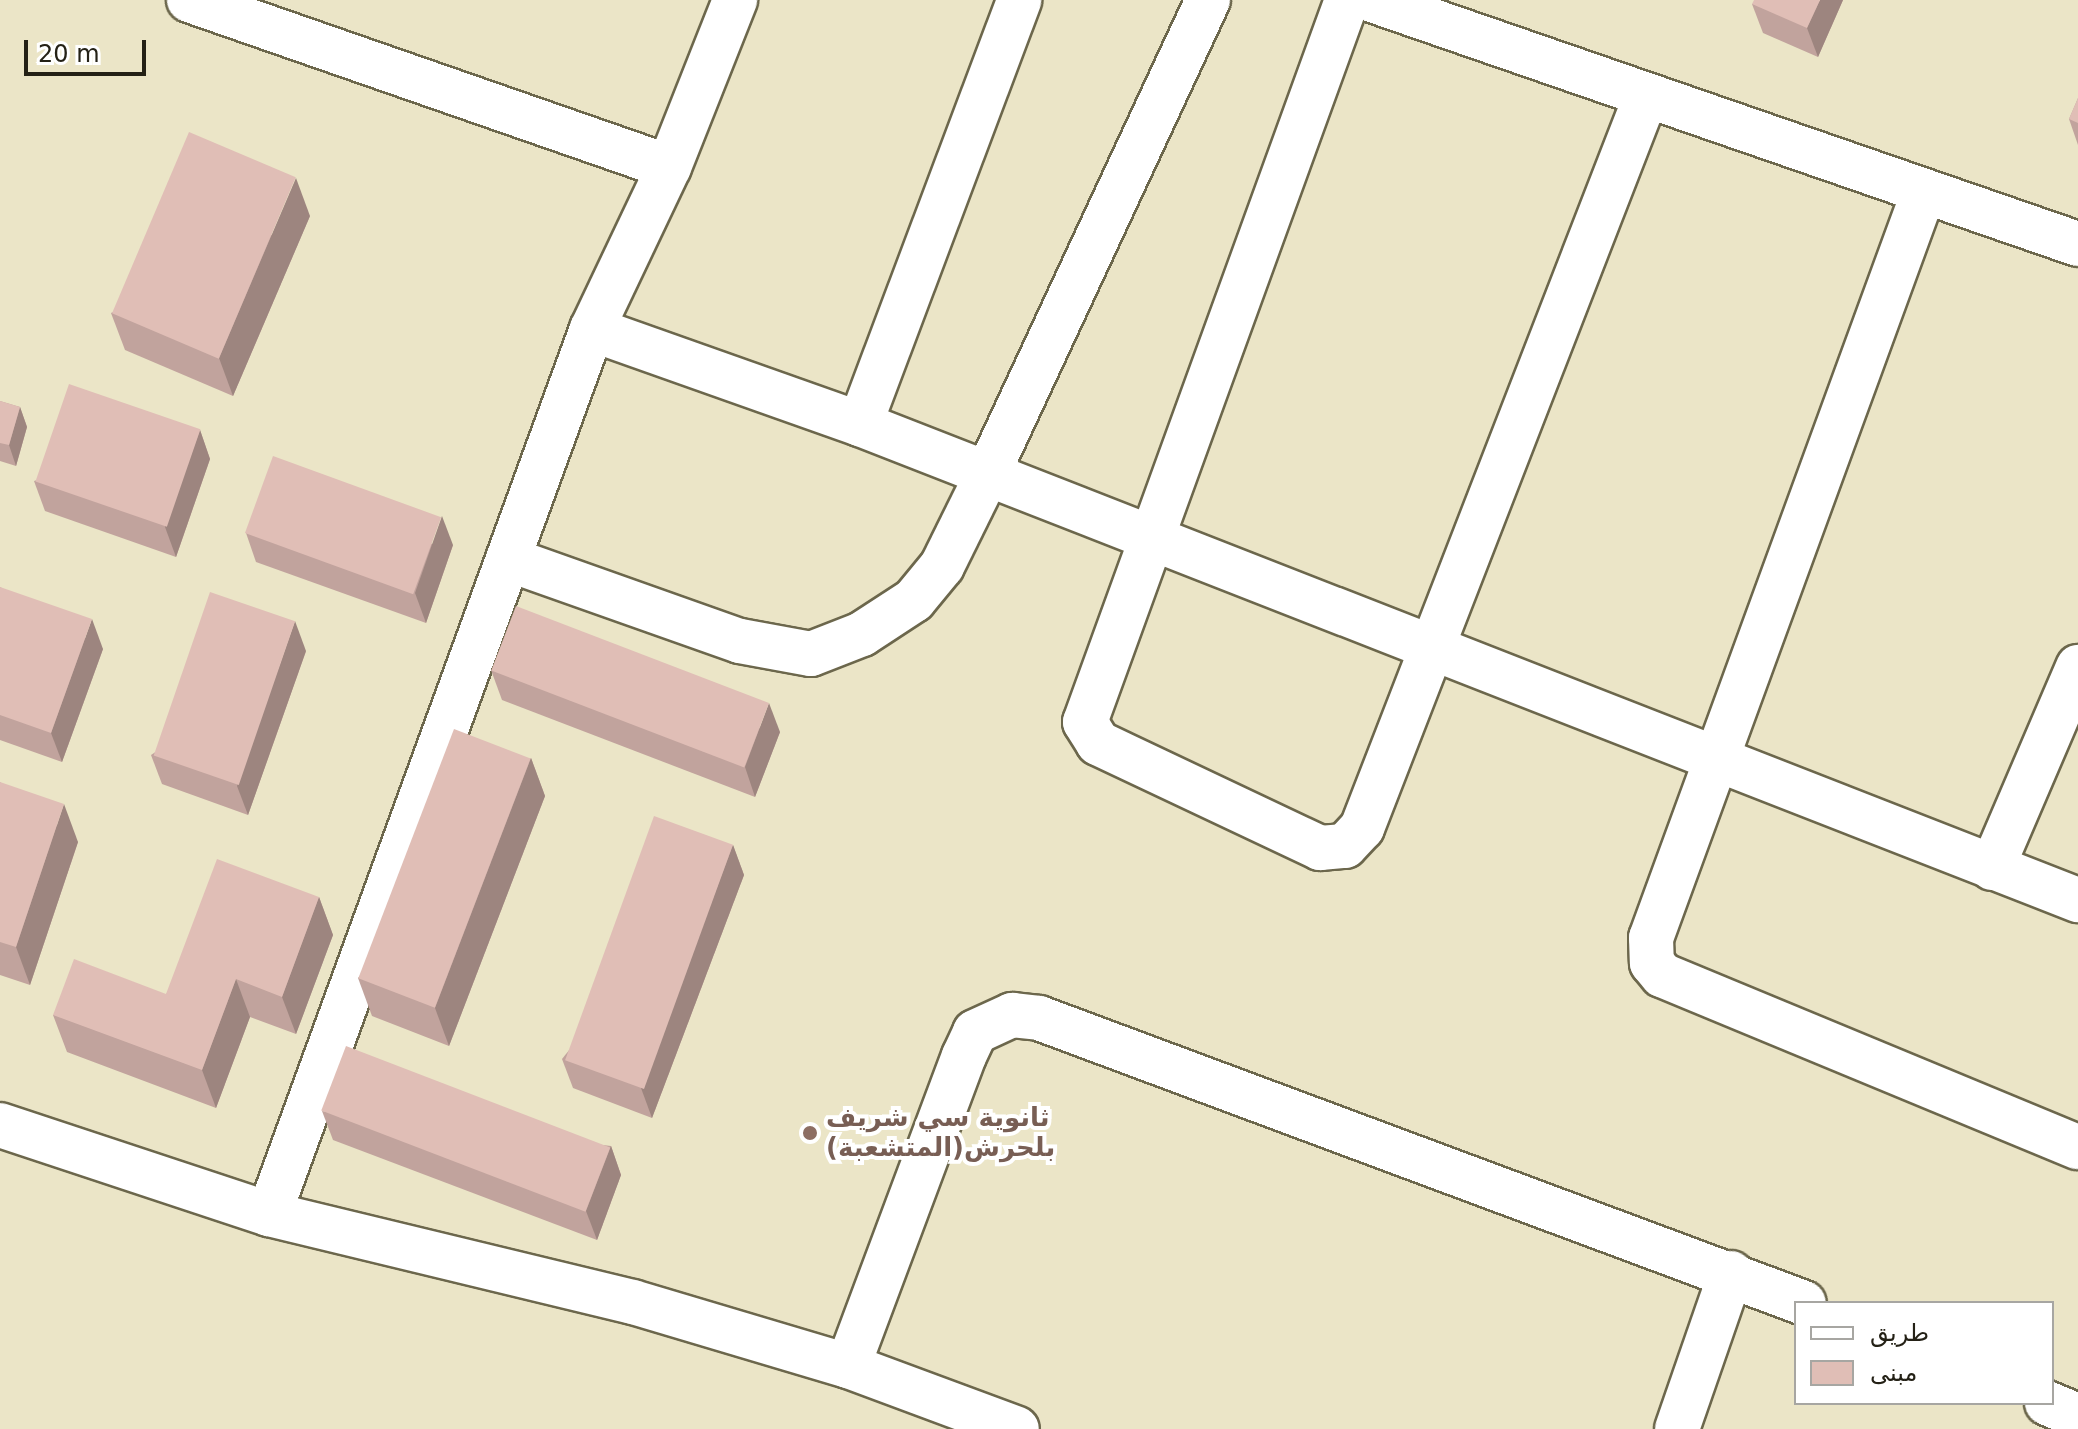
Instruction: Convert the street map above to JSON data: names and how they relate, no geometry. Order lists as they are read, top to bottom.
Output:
{
  "places": ["ثانوية سي شريف بلحرش(المتشعبة)"],
  "legend": ["طريق", "مبنى"],
  "scale_bar": "20 m"
}
